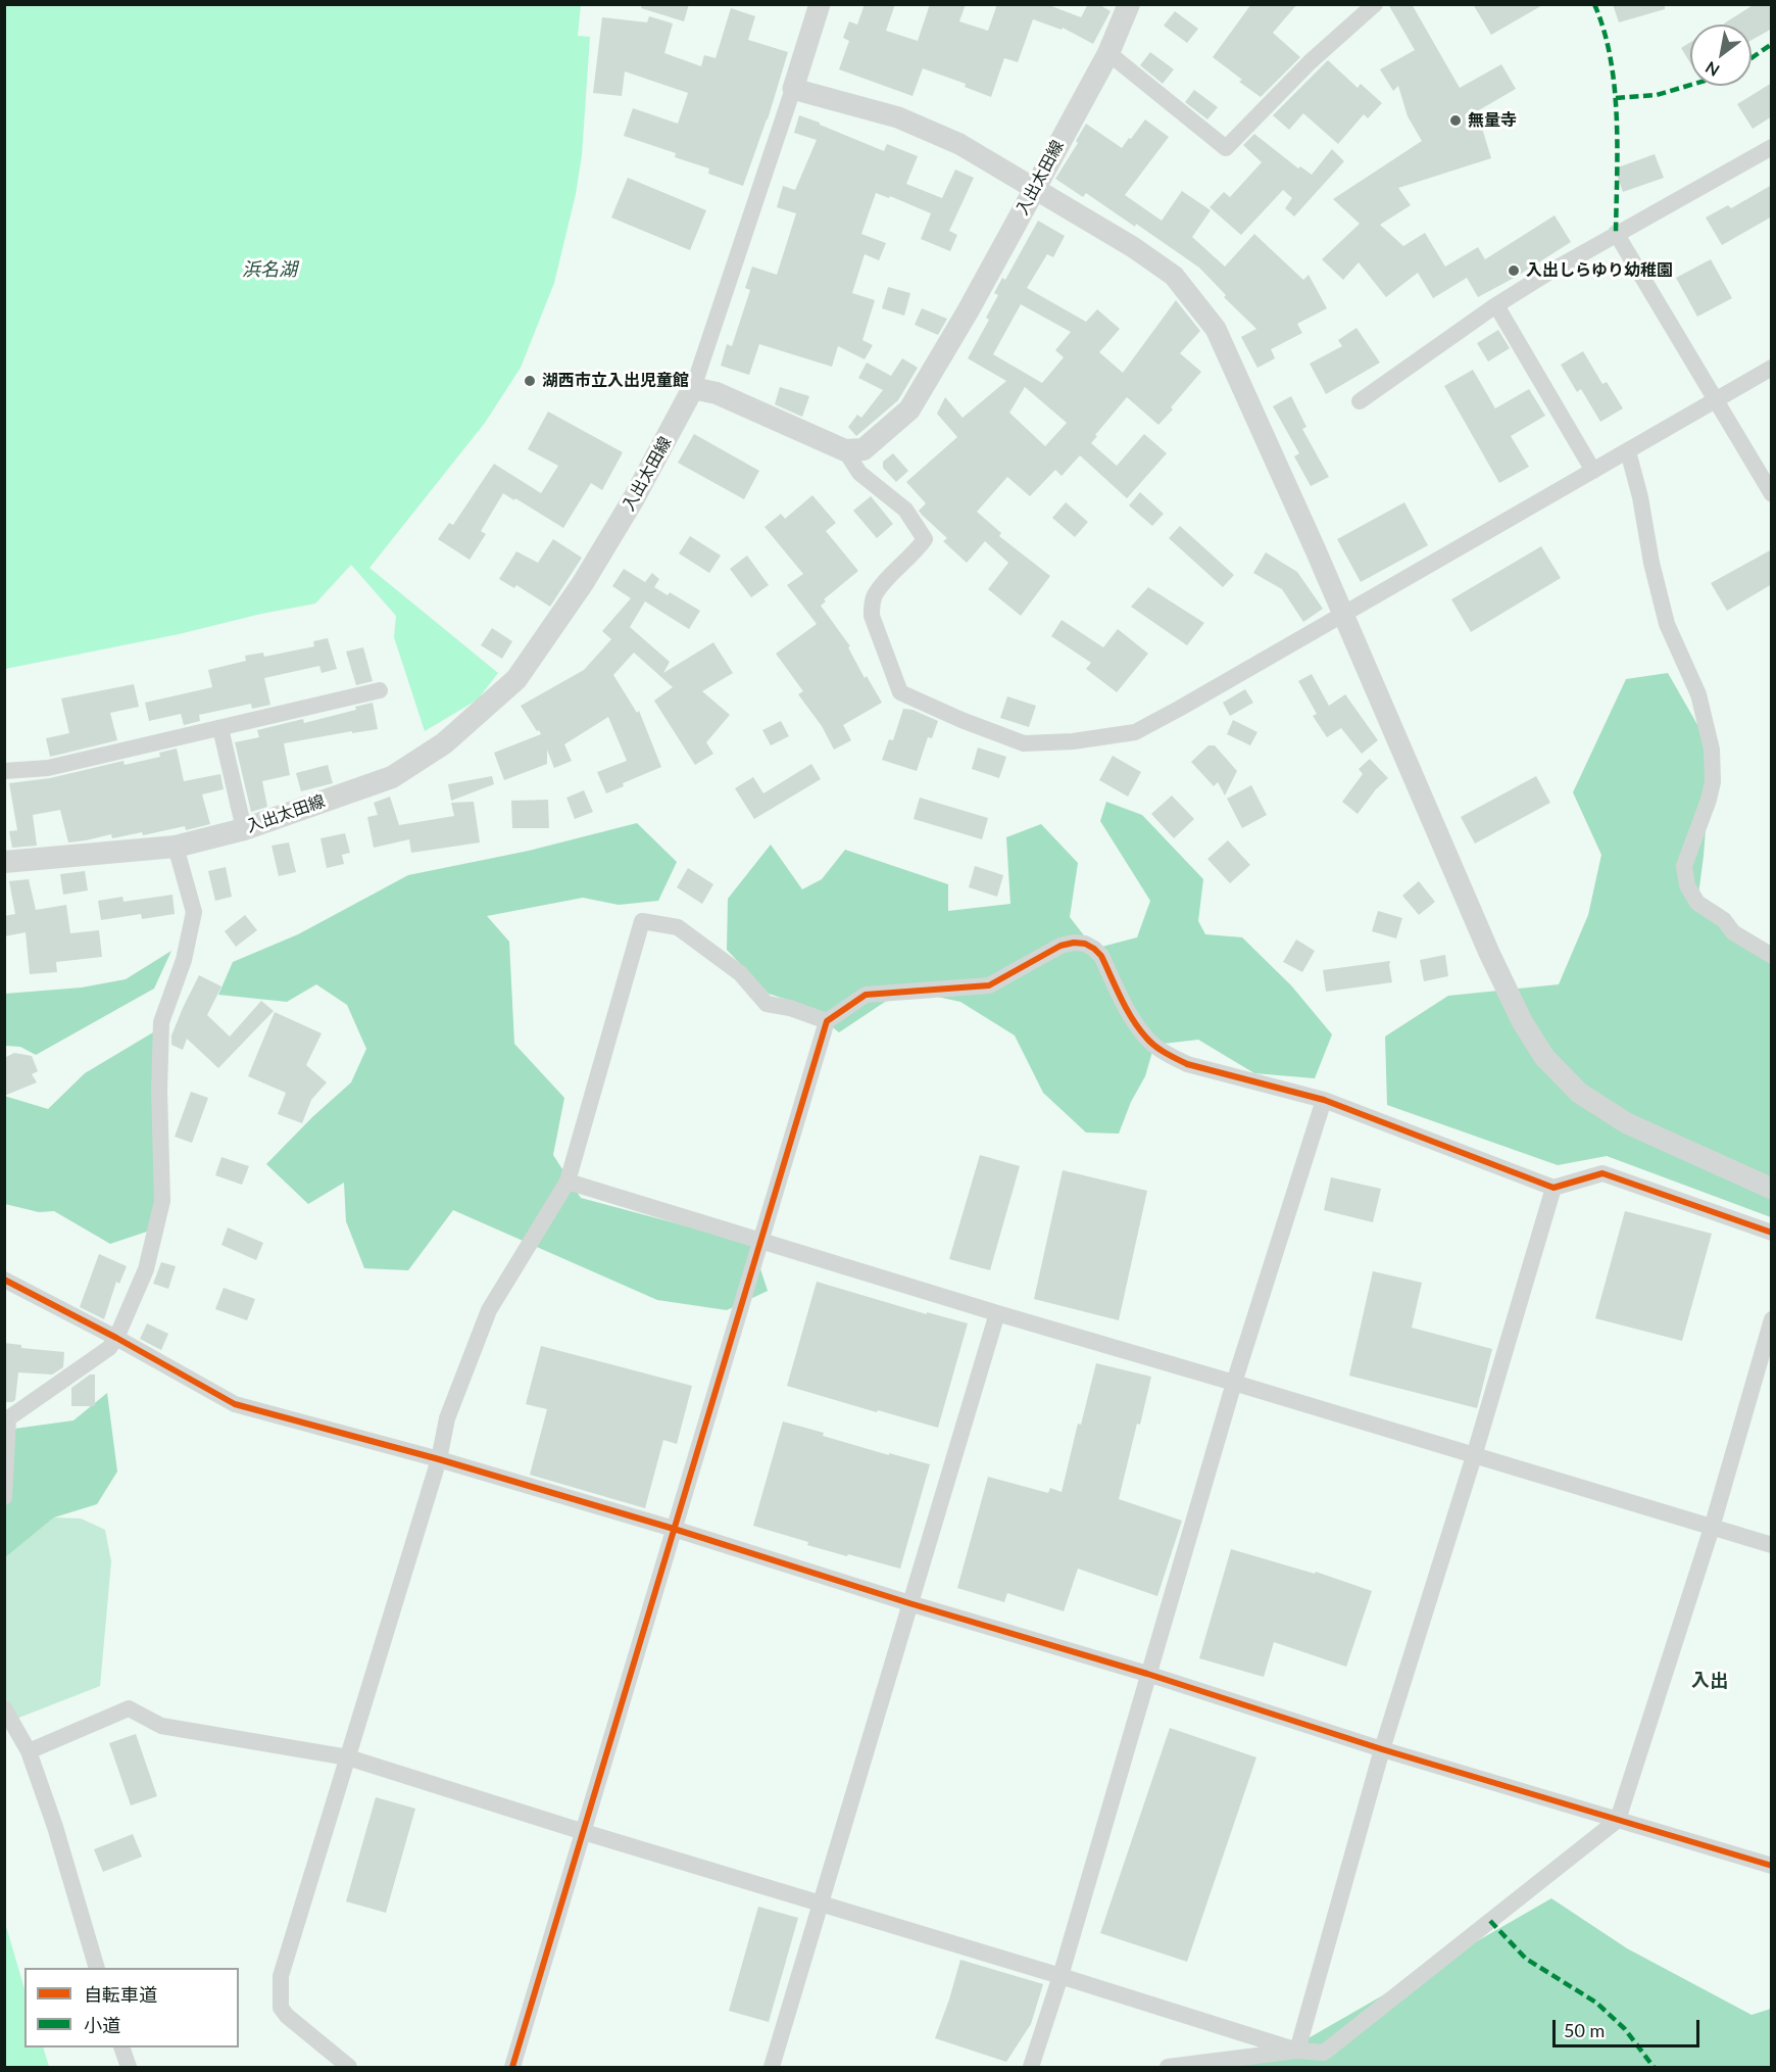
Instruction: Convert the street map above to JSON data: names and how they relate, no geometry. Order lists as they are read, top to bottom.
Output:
{
  "streets": {
    "main road": ["入出太田線"]
  },
  "districts": ["入出"],
  "water": ["浜名湖"],
  "places": ["無量寺", "入出しらゆり幼稚園", "湖西市立入出児童館"],
  "legend": ["自転車道", "小道"],
  "scale_bar": "50 m",
  "north": "bottom left"
}
